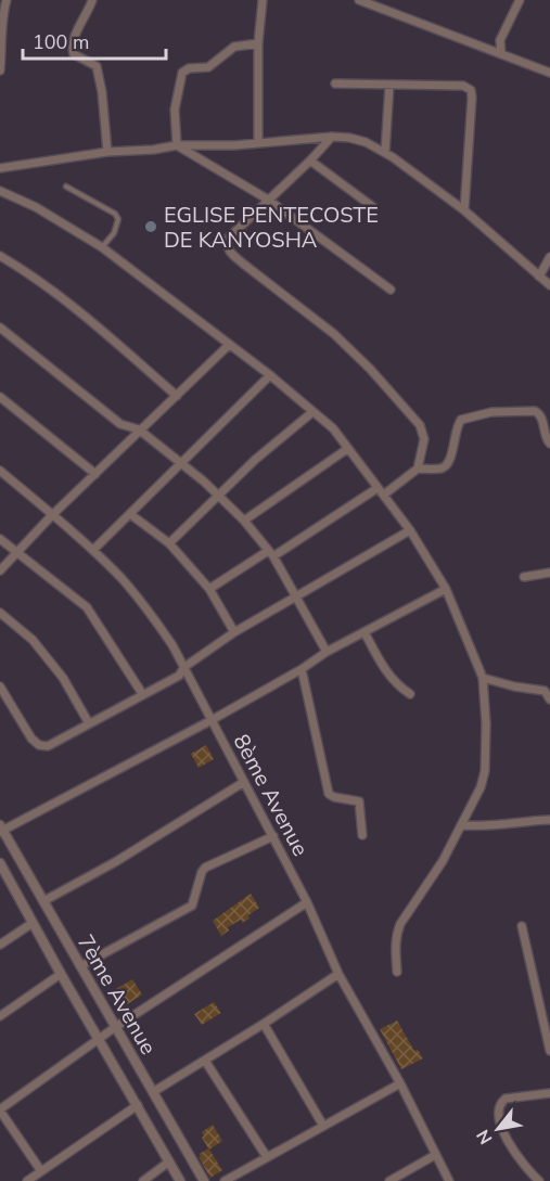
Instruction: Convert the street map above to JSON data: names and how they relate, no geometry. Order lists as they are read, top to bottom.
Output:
{
  "streets": {
    "street": ["8ème Avenue", "7ème Avenue"]
  },
  "places": ["EGLISE PENTECOSTE DE KANYOSHA"],
  "scale_bar": "100 m",
  "north": "bottom left"
}
